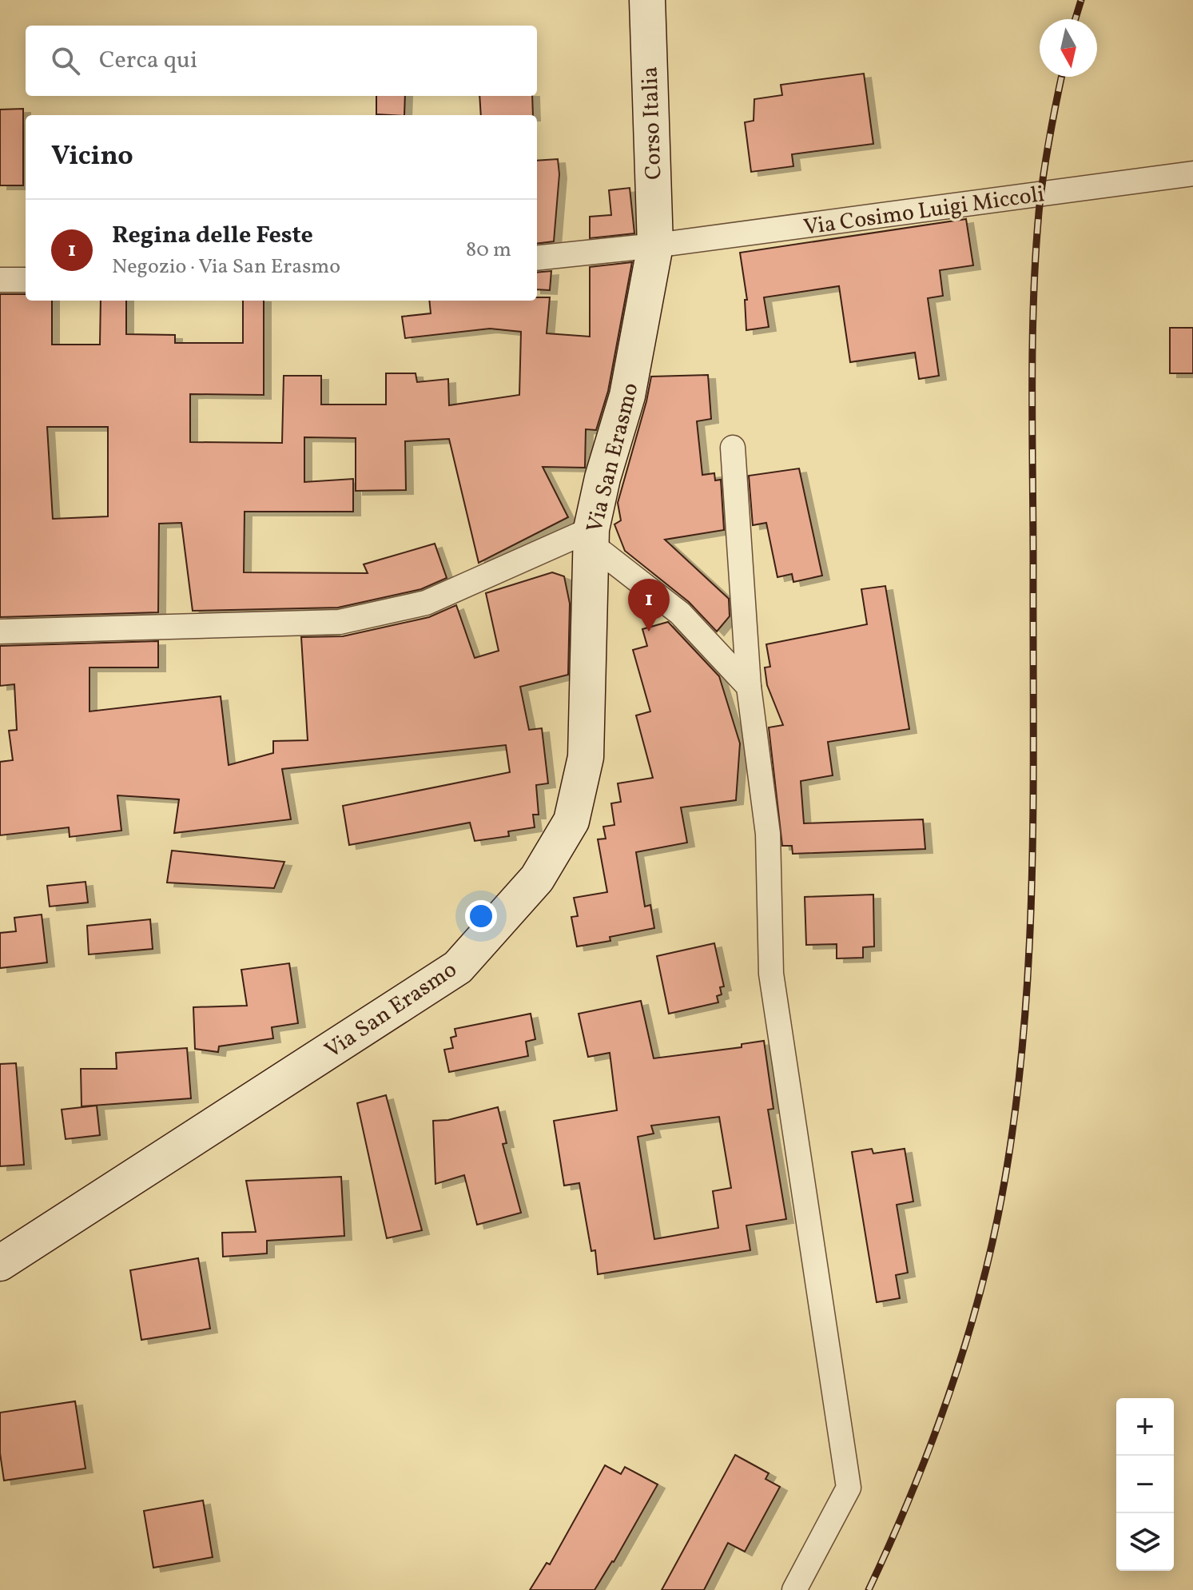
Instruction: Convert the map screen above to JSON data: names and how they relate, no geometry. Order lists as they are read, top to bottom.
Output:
{
  "streets": {
    "main road": ["Corso Italia", "Via San Erasmo"],
    "street": ["Via Cosimo Luigi Miccoli"]
  },
  "crossings": [
    ["Corso Italia", "Via Cosimo Luigi Miccoli"],
    ["Corso Italia", "Via San Erasmo"],
    ["Via Cosimo Luigi Miccoli", "Via San Erasmo"]
  ],
  "north": "bottom",
  "page": {
    "search": "Cerca qui",
    "heading": "Vicino",
    "list": [
      {
        "mark": "1",
        "name": "Regina delle Feste",
        "note": "Negozio · Via San Erasmo",
        "value": "80 m"
      }
    ],
    "pins": "1",
    "map_buttons": ["+", "−"]
  }
}
